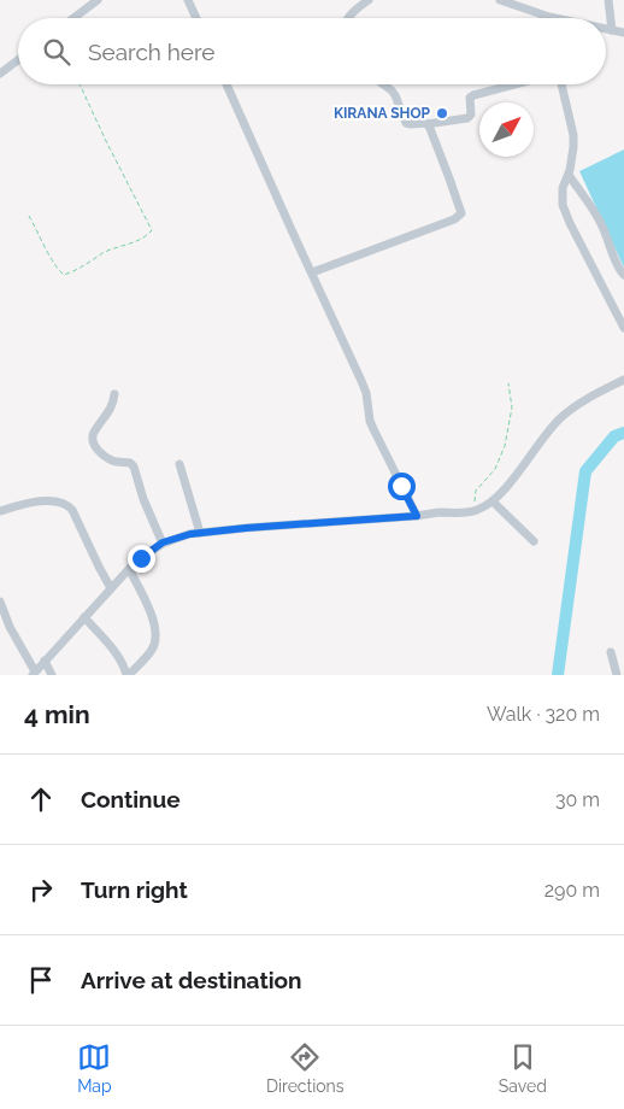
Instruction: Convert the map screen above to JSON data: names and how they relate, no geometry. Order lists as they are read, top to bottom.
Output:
{
  "places": ["KIRANA SHOP"],
  "north": "top right",
  "page": {
    "search": "Search here",
    "heading": ["4 min", "Walk · 320 m"],
    "list": [
      ["Continue", "30 m"],
      ["Turn right", "290 m"],
      "Arrive at destination"
    ],
    "nav": ["Map", "Directions", "Saved"]
  }
}
